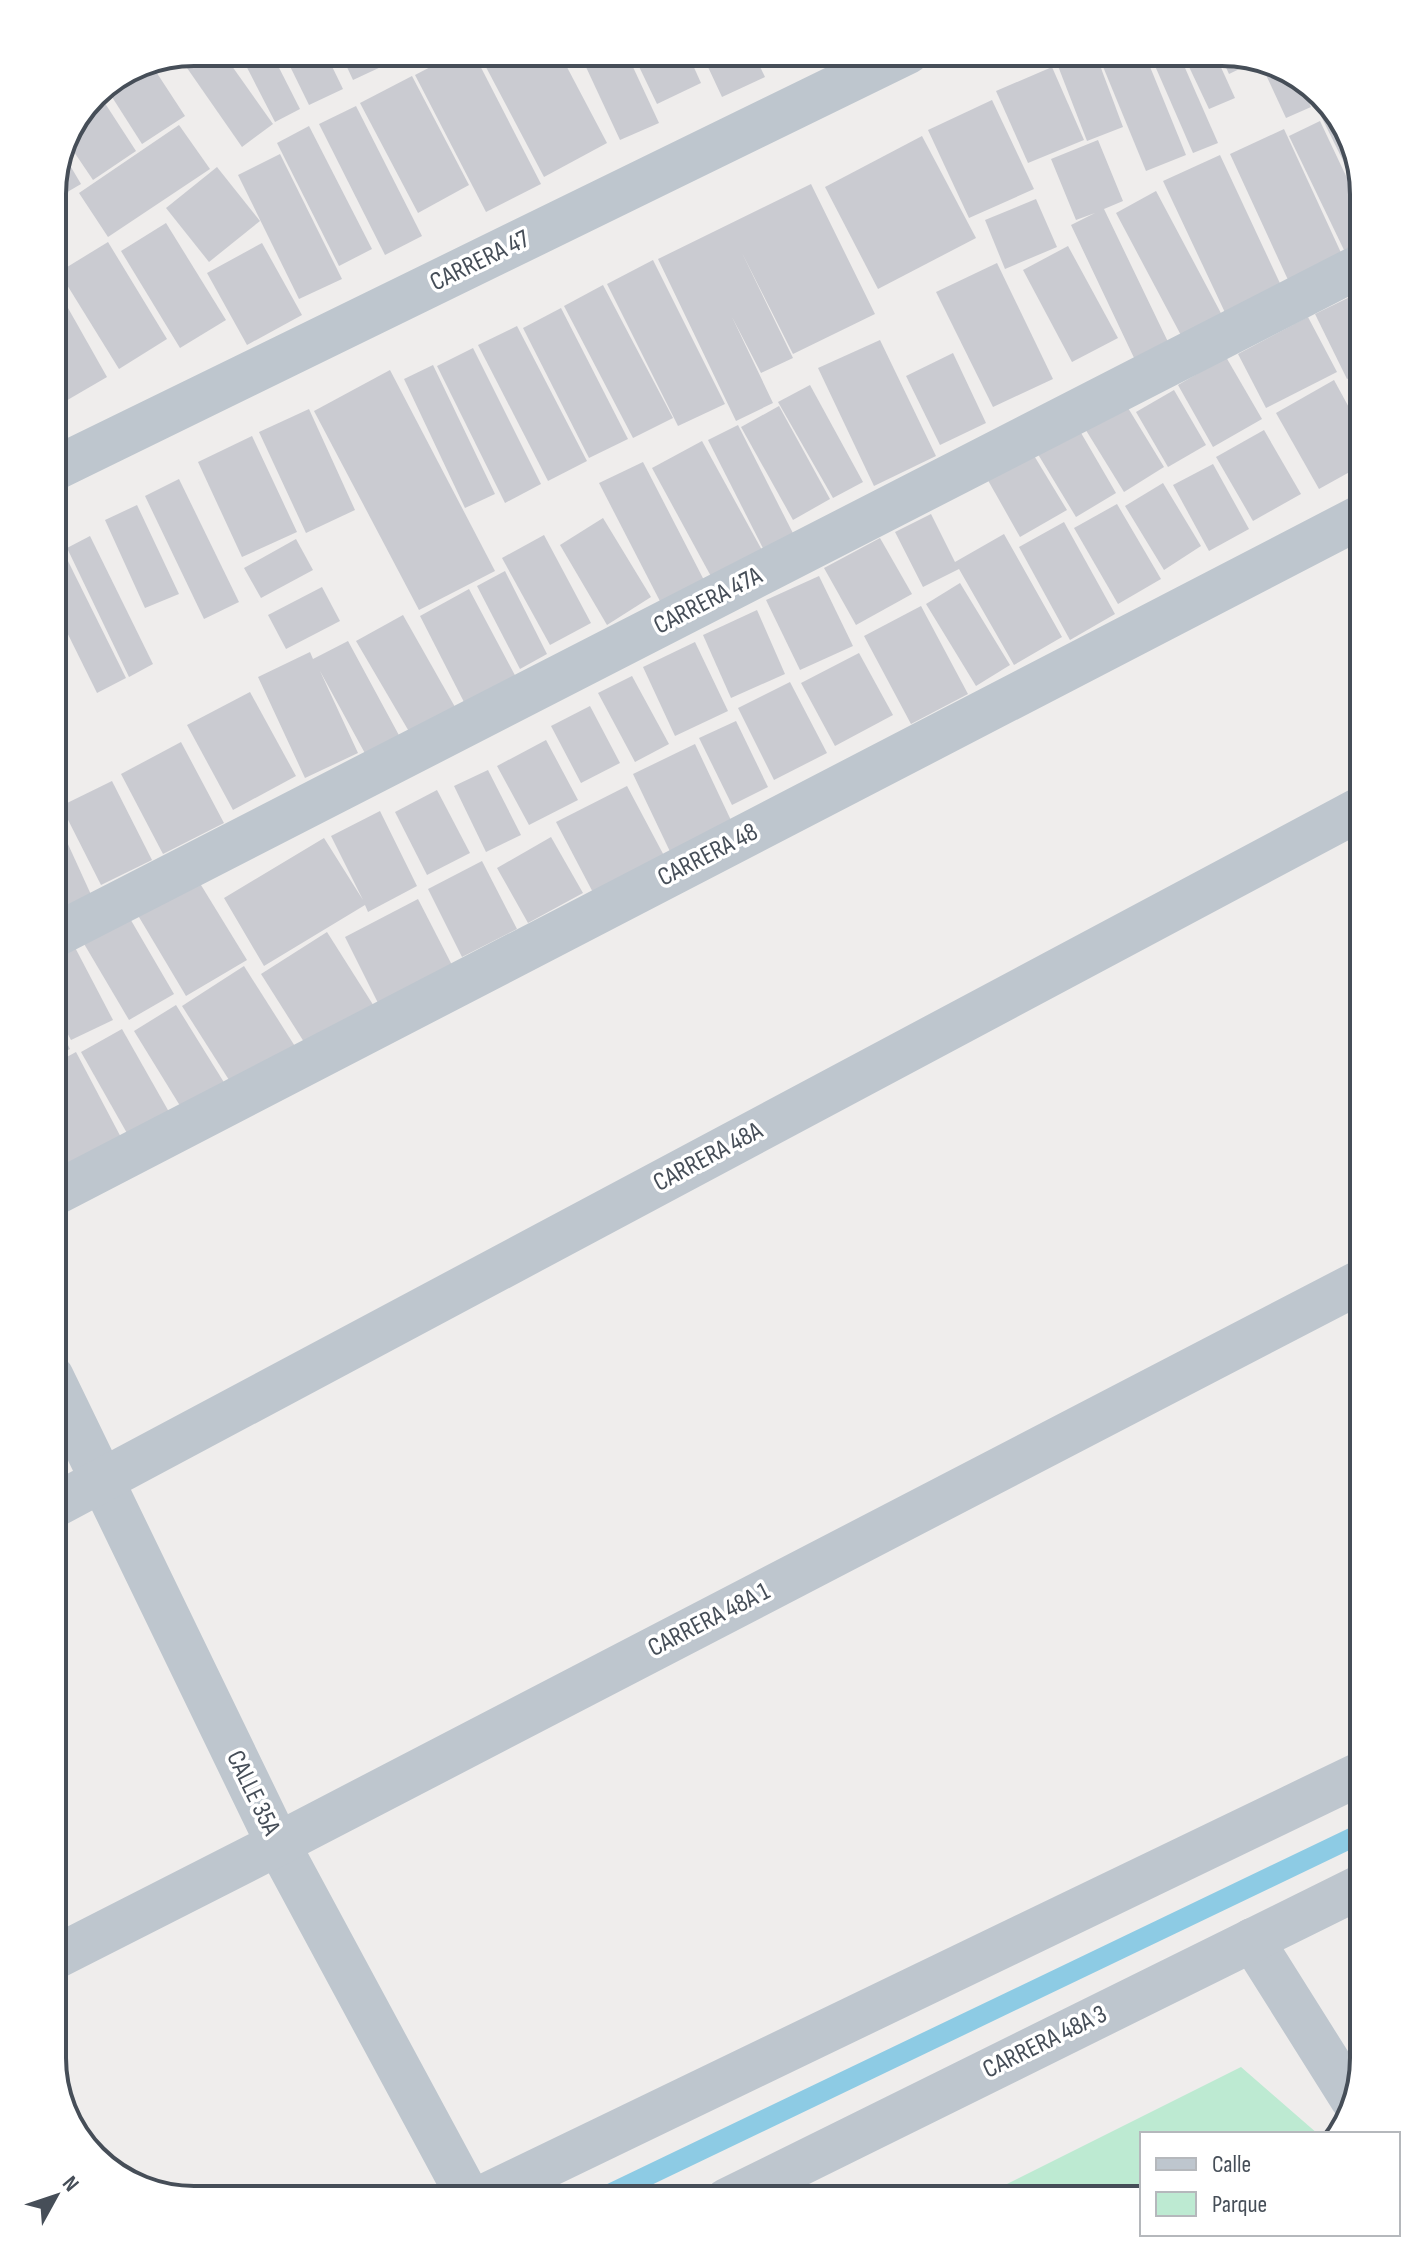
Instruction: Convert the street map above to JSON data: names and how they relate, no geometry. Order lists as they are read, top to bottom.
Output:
{
  "streets": {
    "street": [
      "CARRERA 47",
      "CARRERA 47A",
      "CARRERA 48",
      "CARRERA 48A",
      "CARRERA 48A 1",
      "CALLE 35A",
      "CARRERA 48A 3"
    ]
  },
  "crossings": [
    ["CARRERA 48A", "CALLE 35A"],
    ["CARRERA 48A 1", "CALLE 35A"]
  ],
  "legend": ["Calle", "Parque"],
  "north": "top right"
}
